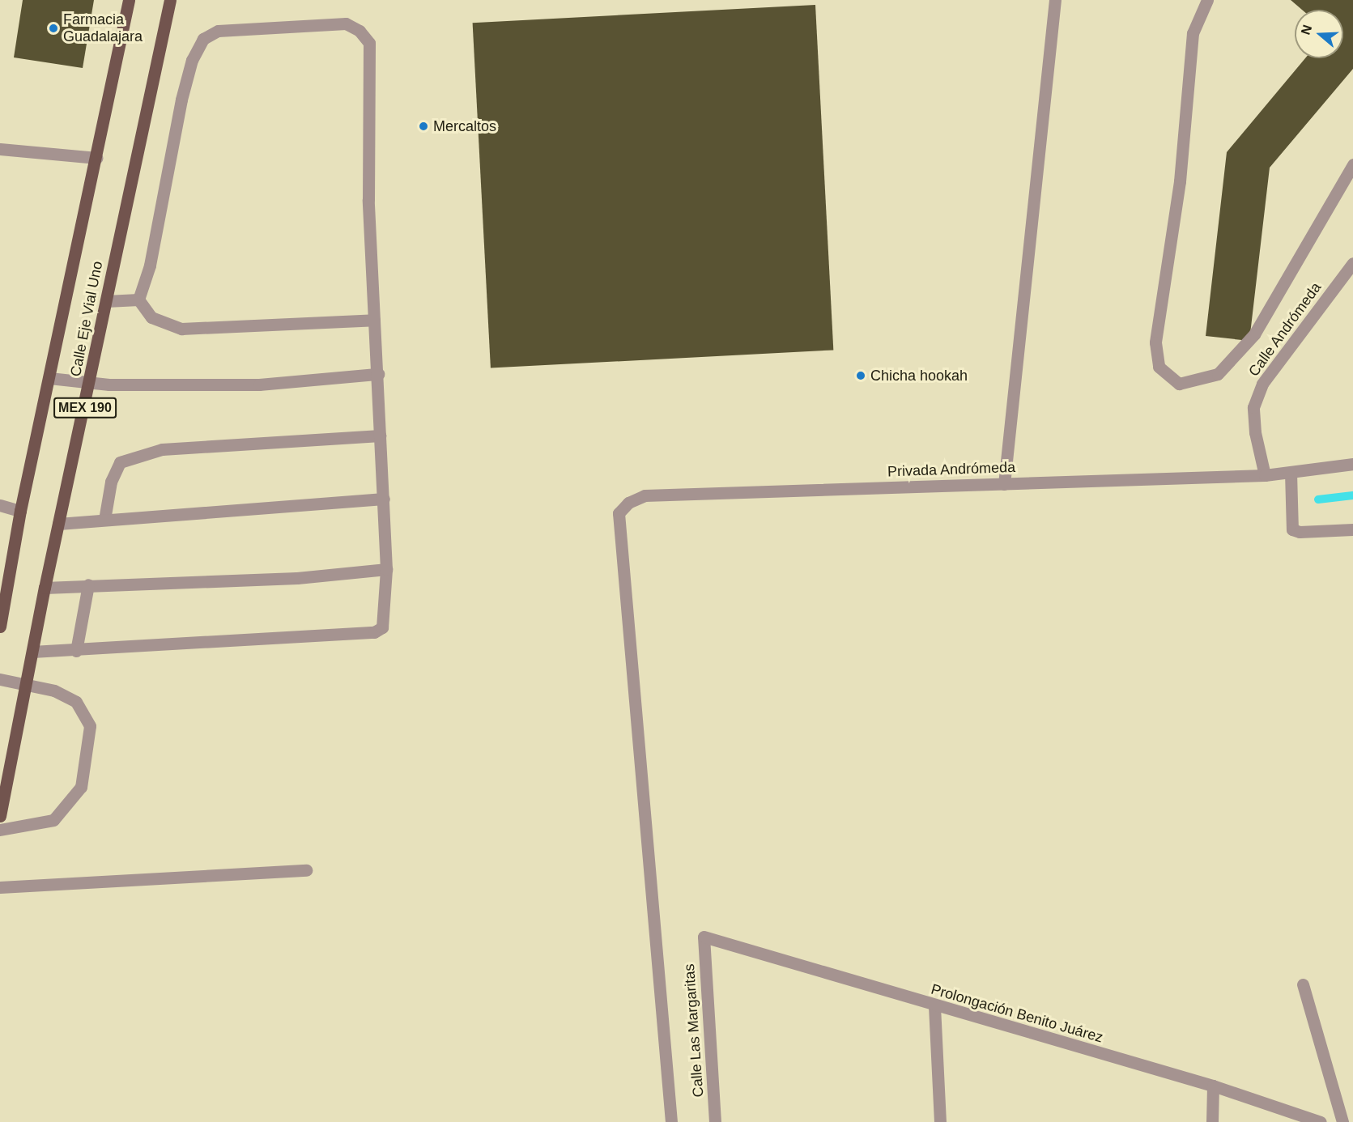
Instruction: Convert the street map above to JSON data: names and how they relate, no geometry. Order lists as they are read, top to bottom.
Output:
{
  "streets": {
    "main road": ["Calle Eje Vial Uno", "MEX 190"],
    "street": [
      "Calle Andrómeda",
      "Privada Andrómeda",
      "Prolongación Benito Juárez",
      "Calle Las Margaritas"
    ]
  },
  "crossings": [
    ["Calle Andrómeda", "Privada Andrómeda"],
    ["Prolongación Benito Juárez", "Calle Las Margaritas"]
  ],
  "places": ["Farmacia Guadalajara", "Mercaltos", "Chicha hookah"],
  "north": "left"
}
